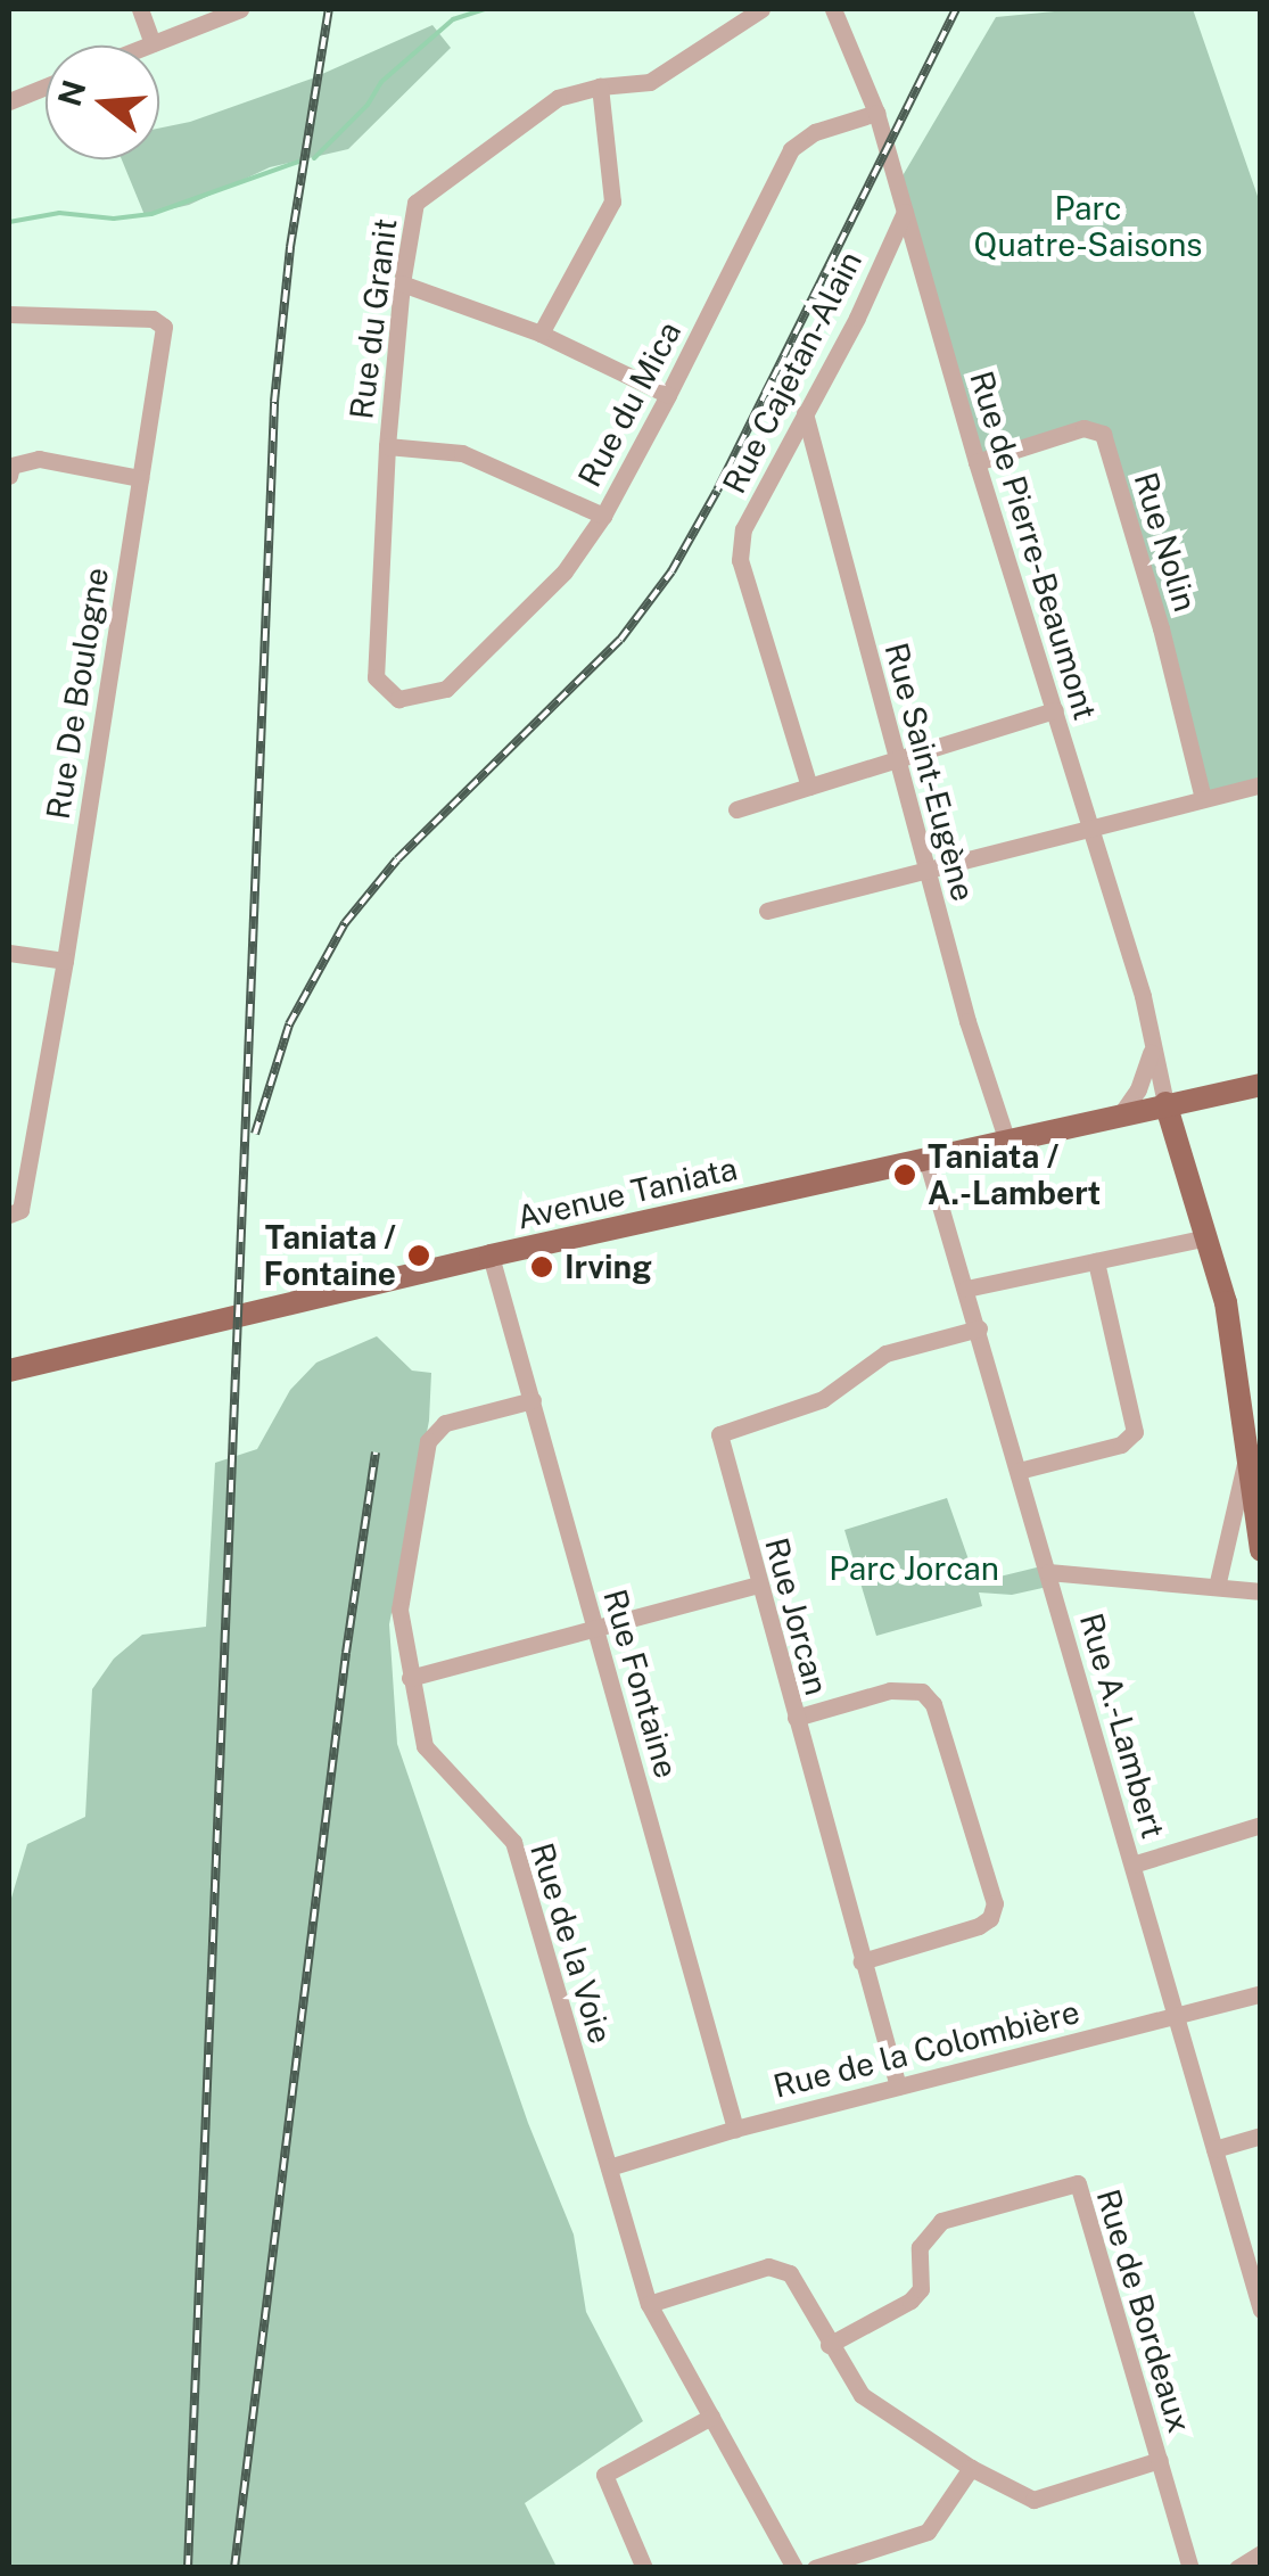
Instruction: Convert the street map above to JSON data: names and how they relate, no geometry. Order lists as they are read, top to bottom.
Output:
{
  "streets": {
    "main road": ["Avenue Taniata"],
    "street": [
      "Rue du Granit",
      "Rue Cajetan-Alain",
      "Rue du Mica",
      "Rue Nolin",
      "Rue de Pierre-Beaumont",
      "Rue De Boulogne",
      "Rue Saint-Eugène",
      "Rue Jorcan",
      "Rue Fontaine",
      "Rue A.-Lambert",
      "Rue de la Voie",
      "Rue de la Colombière",
      "Rue de Bordeaux"
    ]
  },
  "crossings": [
    ["Rue du Granit", "Rue du Mica"],
    ["Rue Cajetan-Alain", "Rue de Pierre-Beaumont"],
    ["Rue Cajetan-Alain", "Rue Saint-Eugène"],
    ["Rue du Mica", "Rue de Pierre-Beaumont"],
    ["Rue Nolin", "Rue de Pierre-Beaumont"],
    ["Rue de Pierre-Beaumont", "Avenue Taniata"],
    ["Rue Saint-Eugène", "Avenue Taniata"],
    ["Avenue Taniata", "Rue Fontaine"],
    ["Avenue Taniata", "Rue A.-Lambert"],
    ["Rue Jorcan", "Rue A.-Lambert"],
    ["Rue Jorcan", "Rue de la Colombière"],
    ["Rue Fontaine", "Rue de la Voie"],
    ["Rue Fontaine", "Rue de la Colombière"],
    ["Rue A.-Lambert", "Rue de la Colombière"],
    ["Rue de la Voie", "Rue de la Colombière"]
  ],
  "parks": ["Parc Quatre-Saisons", "Parc Jorcan"],
  "places": ["Taniata / A.-Lambert", "Taniata / Fontaine", "Irving"],
  "north": "left"
}
